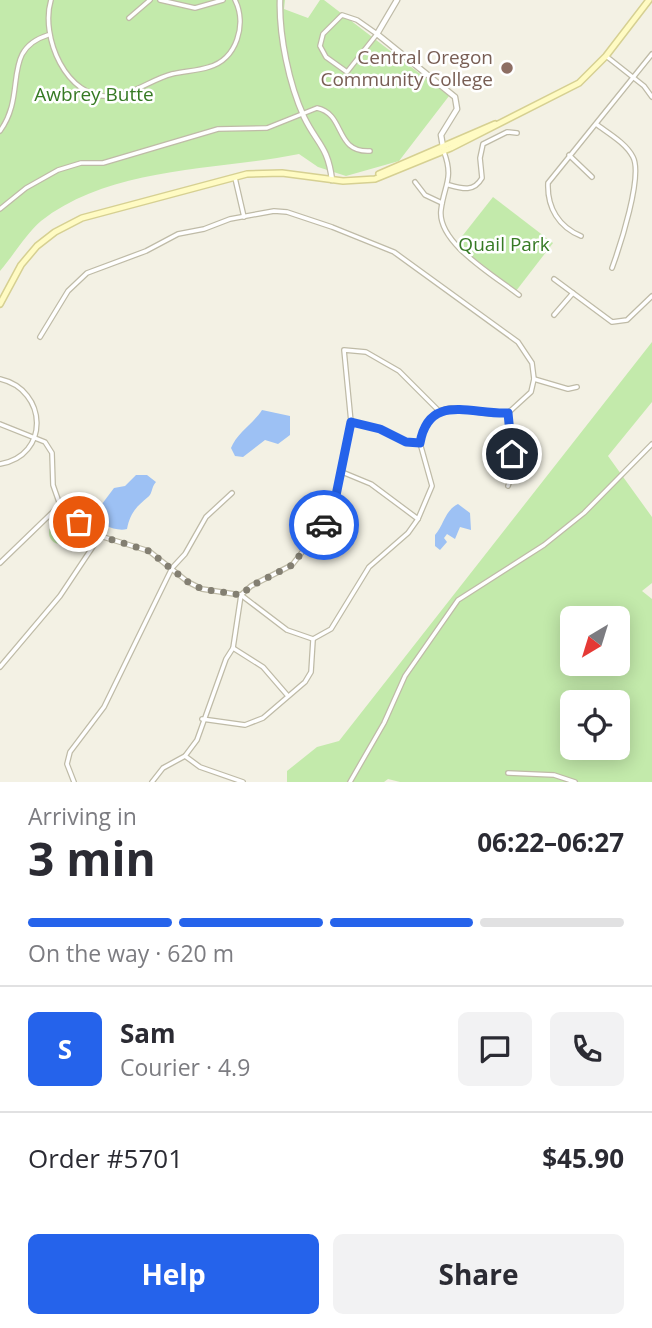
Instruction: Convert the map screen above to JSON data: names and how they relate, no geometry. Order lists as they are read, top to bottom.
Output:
{
  "parks": ["Awbrey Butte", "Quail Park"],
  "places": ["Central Oregon Community College"],
  "north": "bottom left",
  "page": {
    "heading": ["3 min", "Arriving in", "06:22–06:27"],
    "panel": [
      "Sam",
      "Courier · 4.9",
      "Order #5701",
      "$45.90"
    ],
    "bar": "On the way · 620 m",
    "round": "S",
    "buttons": ["Help", "Share"]
  }
}
